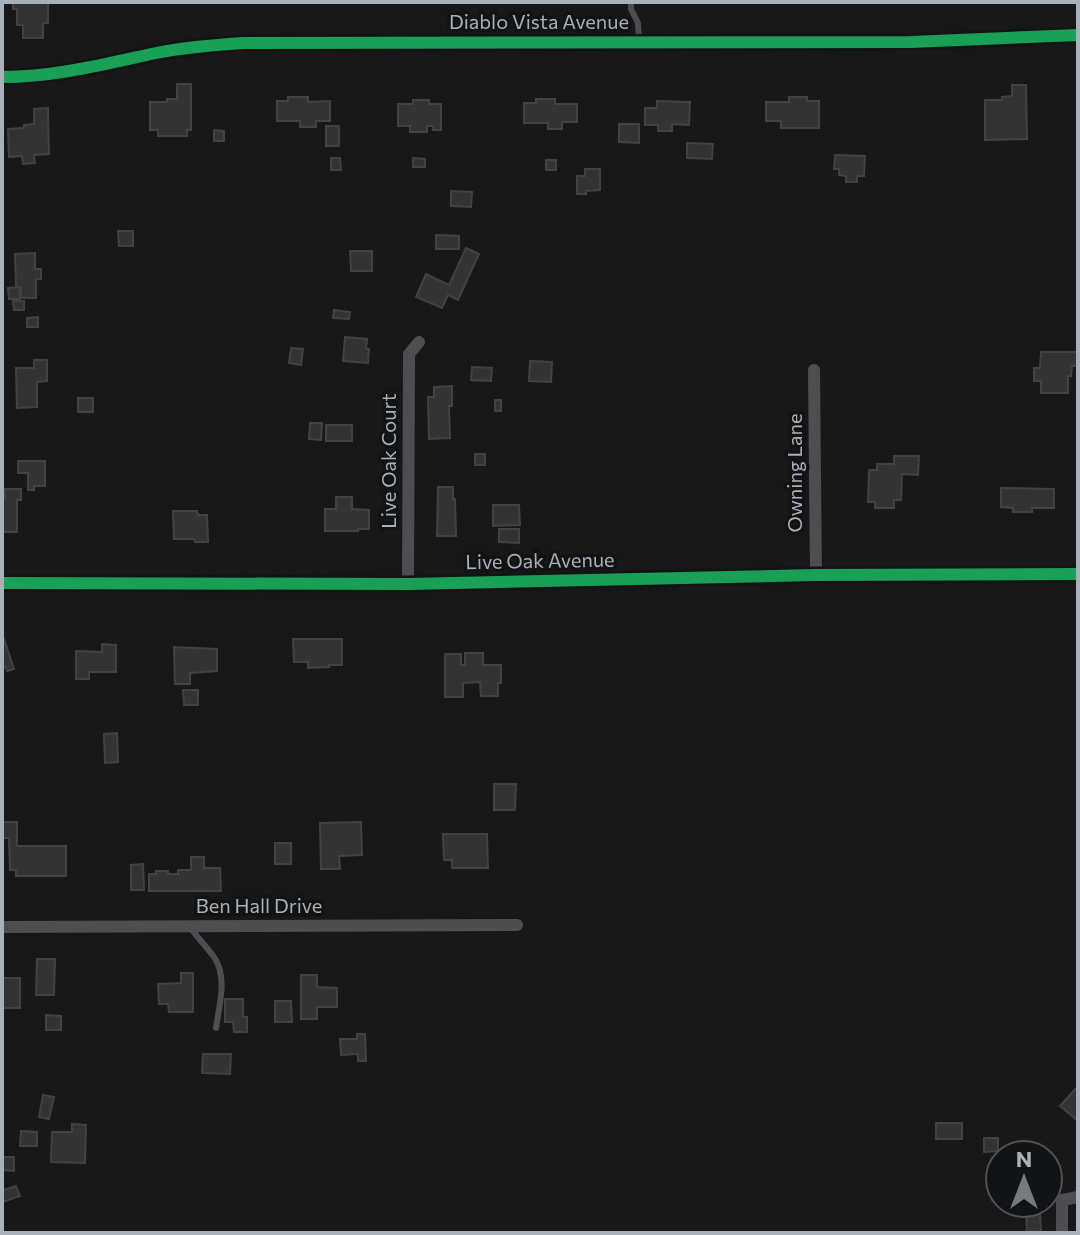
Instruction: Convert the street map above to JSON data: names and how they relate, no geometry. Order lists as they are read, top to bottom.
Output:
{
  "streets": {
    "street": [
      "Diablo Vista Avenue",
      "Live Oak Court",
      "Owning Lane",
      "Live Oak Avenue",
      "Ben Hall Drive"
    ]
  },
  "crossings": [
    ["Live Oak Court", "Live Oak Avenue"],
    ["Owning Lane", "Live Oak Avenue"]
  ],
  "north": "top"
}
